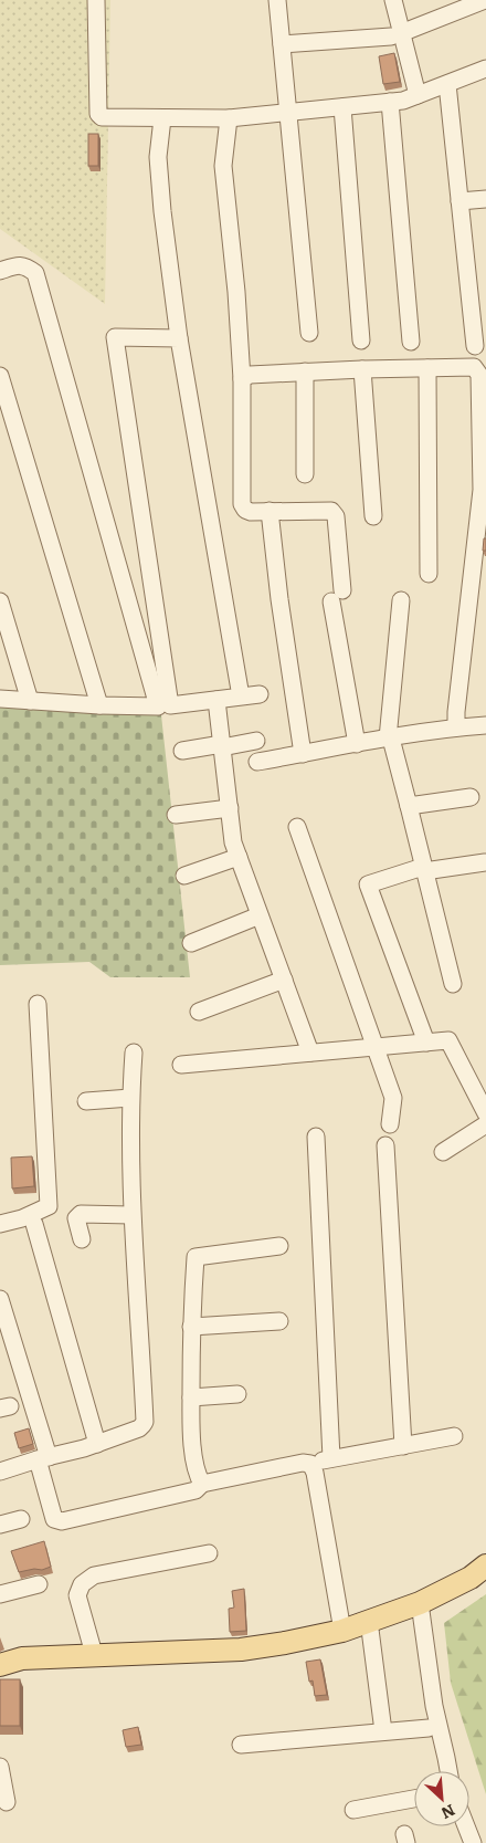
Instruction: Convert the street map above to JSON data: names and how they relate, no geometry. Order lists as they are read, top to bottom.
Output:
{
  "north": "bottom right"
}
